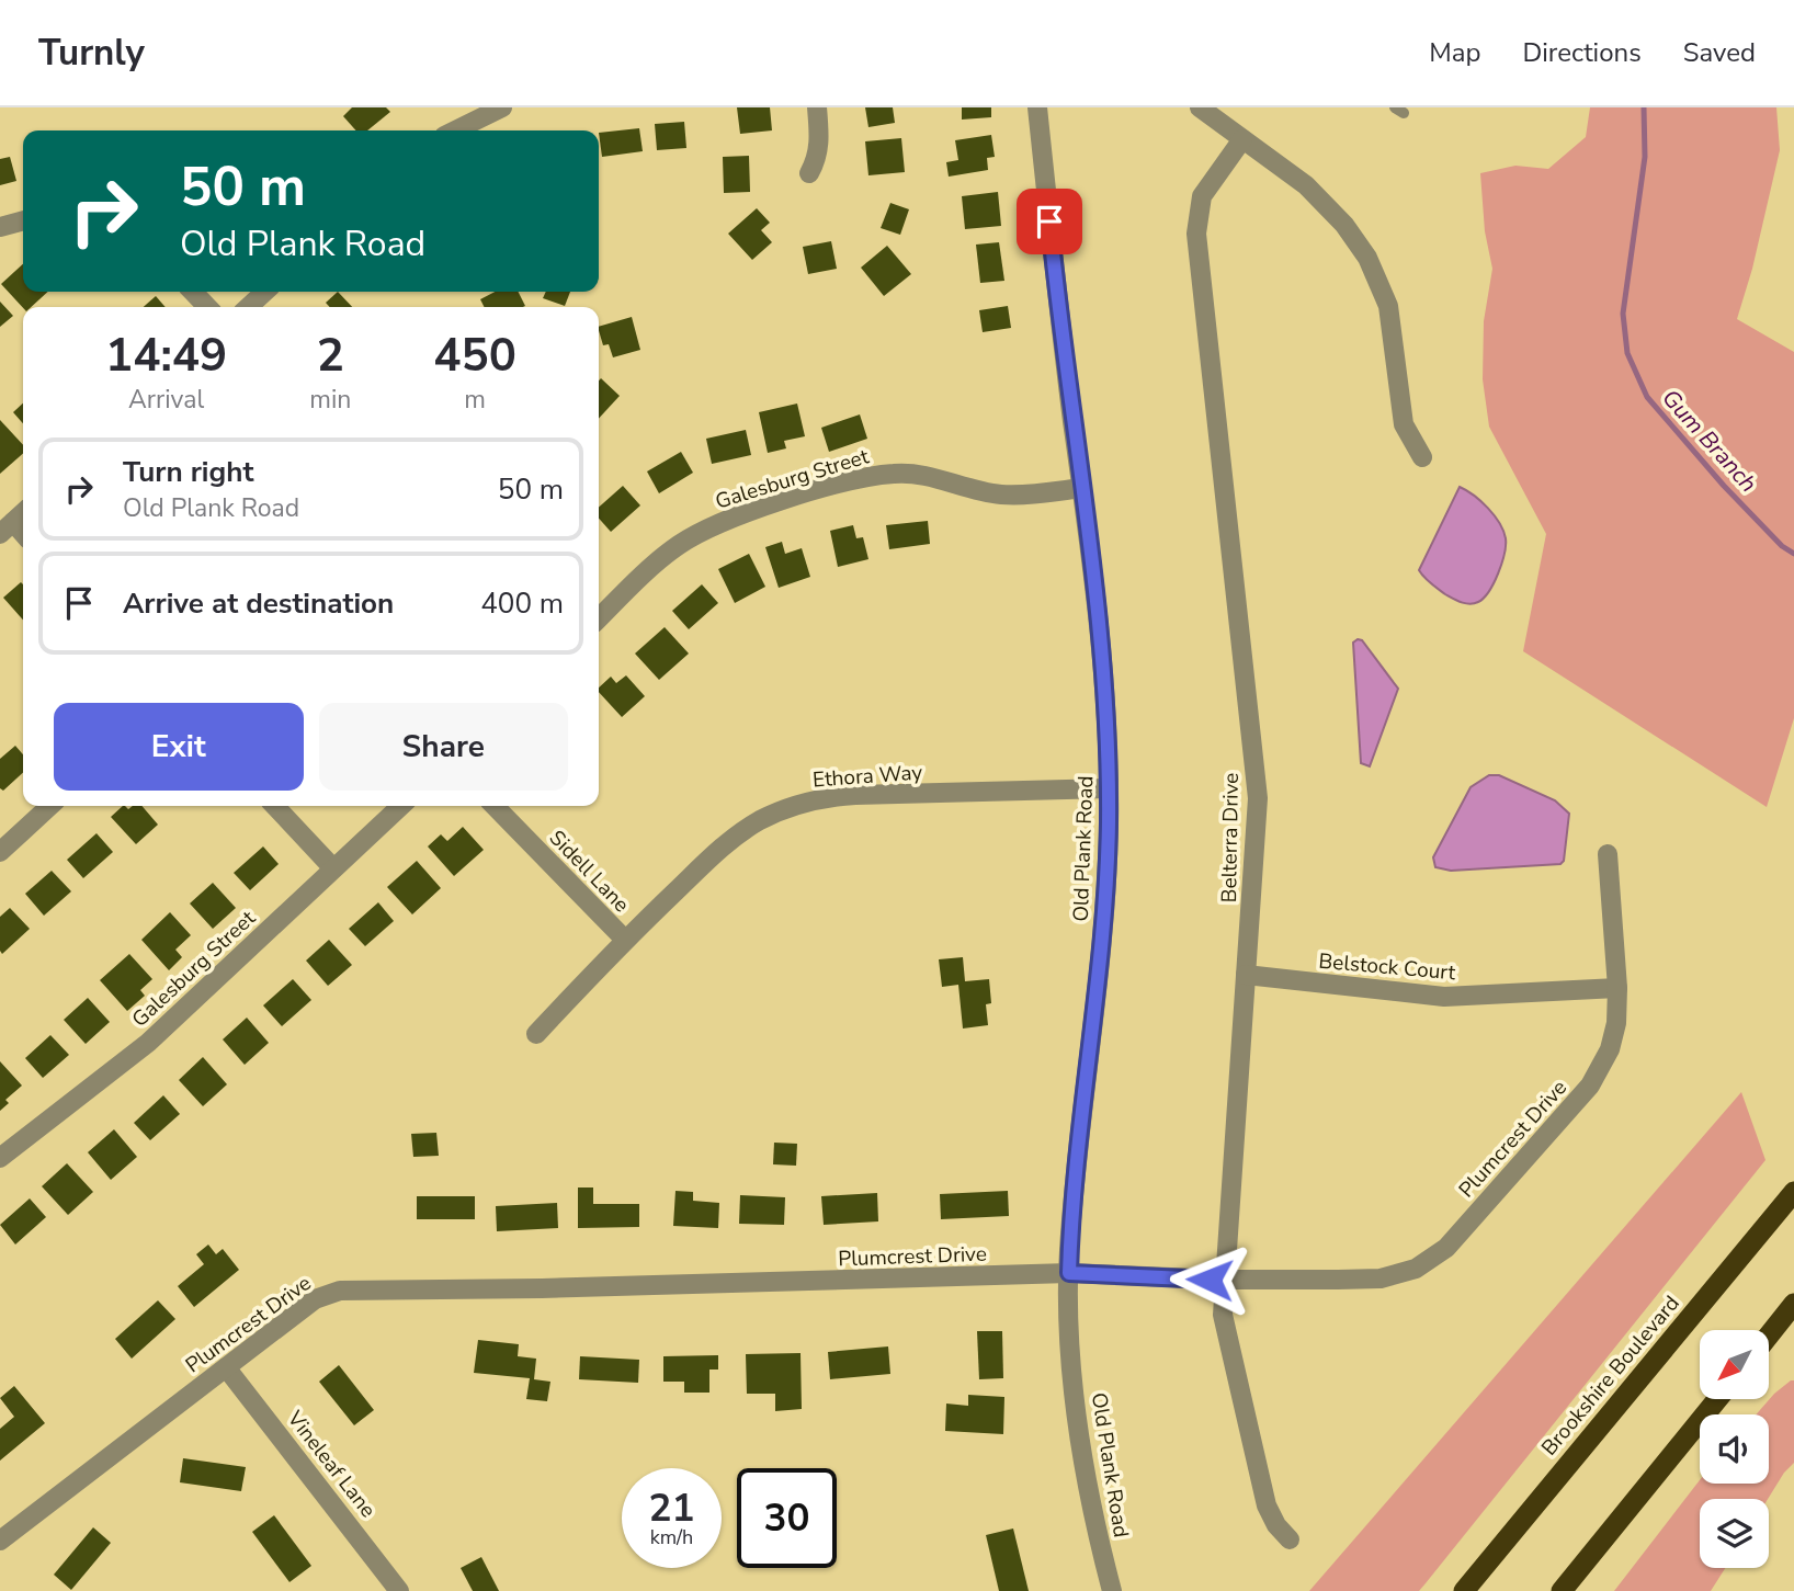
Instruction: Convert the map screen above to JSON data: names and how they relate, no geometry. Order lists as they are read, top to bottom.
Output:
{
  "streets": {
    "highway": ["Brookshire Boulevard"],
    "street": [
      "Galesburg Street",
      "Ethora Way",
      "Belterra Drive",
      "Old Plank Road",
      "Sidell Lane",
      "Belstock Court",
      "Plumcrest Drive",
      "Vineleaf Lane"
    ]
  },
  "crossings": [
    ["Galesburg Street", "Old Plank Road"],
    ["Ethora Way", "Old Plank Road"],
    ["Ethora Way", "Sidell Lane"],
    ["Belterra Drive", "Belstock Court"],
    ["Belterra Drive", "Plumcrest Drive"],
    ["Old Plank Road", "Plumcrest Drive"],
    ["Belstock Court", "Plumcrest Drive"],
    ["Plumcrest Drive", "Vineleaf Lane"]
  ],
  "water": ["Gum Branch"],
  "north": "bottom left",
  "page": {
    "header": "Turnly",
    "nav": ["Map", "Directions", "Saved"],
    "turn": ["50 m", "Old Plank Road"],
    "eta": [
      "14:49",
      "Arrival",
      "2",
      "min",
      "450",
      "m"
    ],
    "list": [
      {
        "name": "Turn right",
        "note": "Old Plank Road",
        "value": "50 m"
      },
      {
        "name": "Arrive at destination",
        "value": "400 m"
      }
    ],
    "buttons": ["Exit", "Share"],
    "speed": "21 km/h",
    "limit": "30"
  }
}
